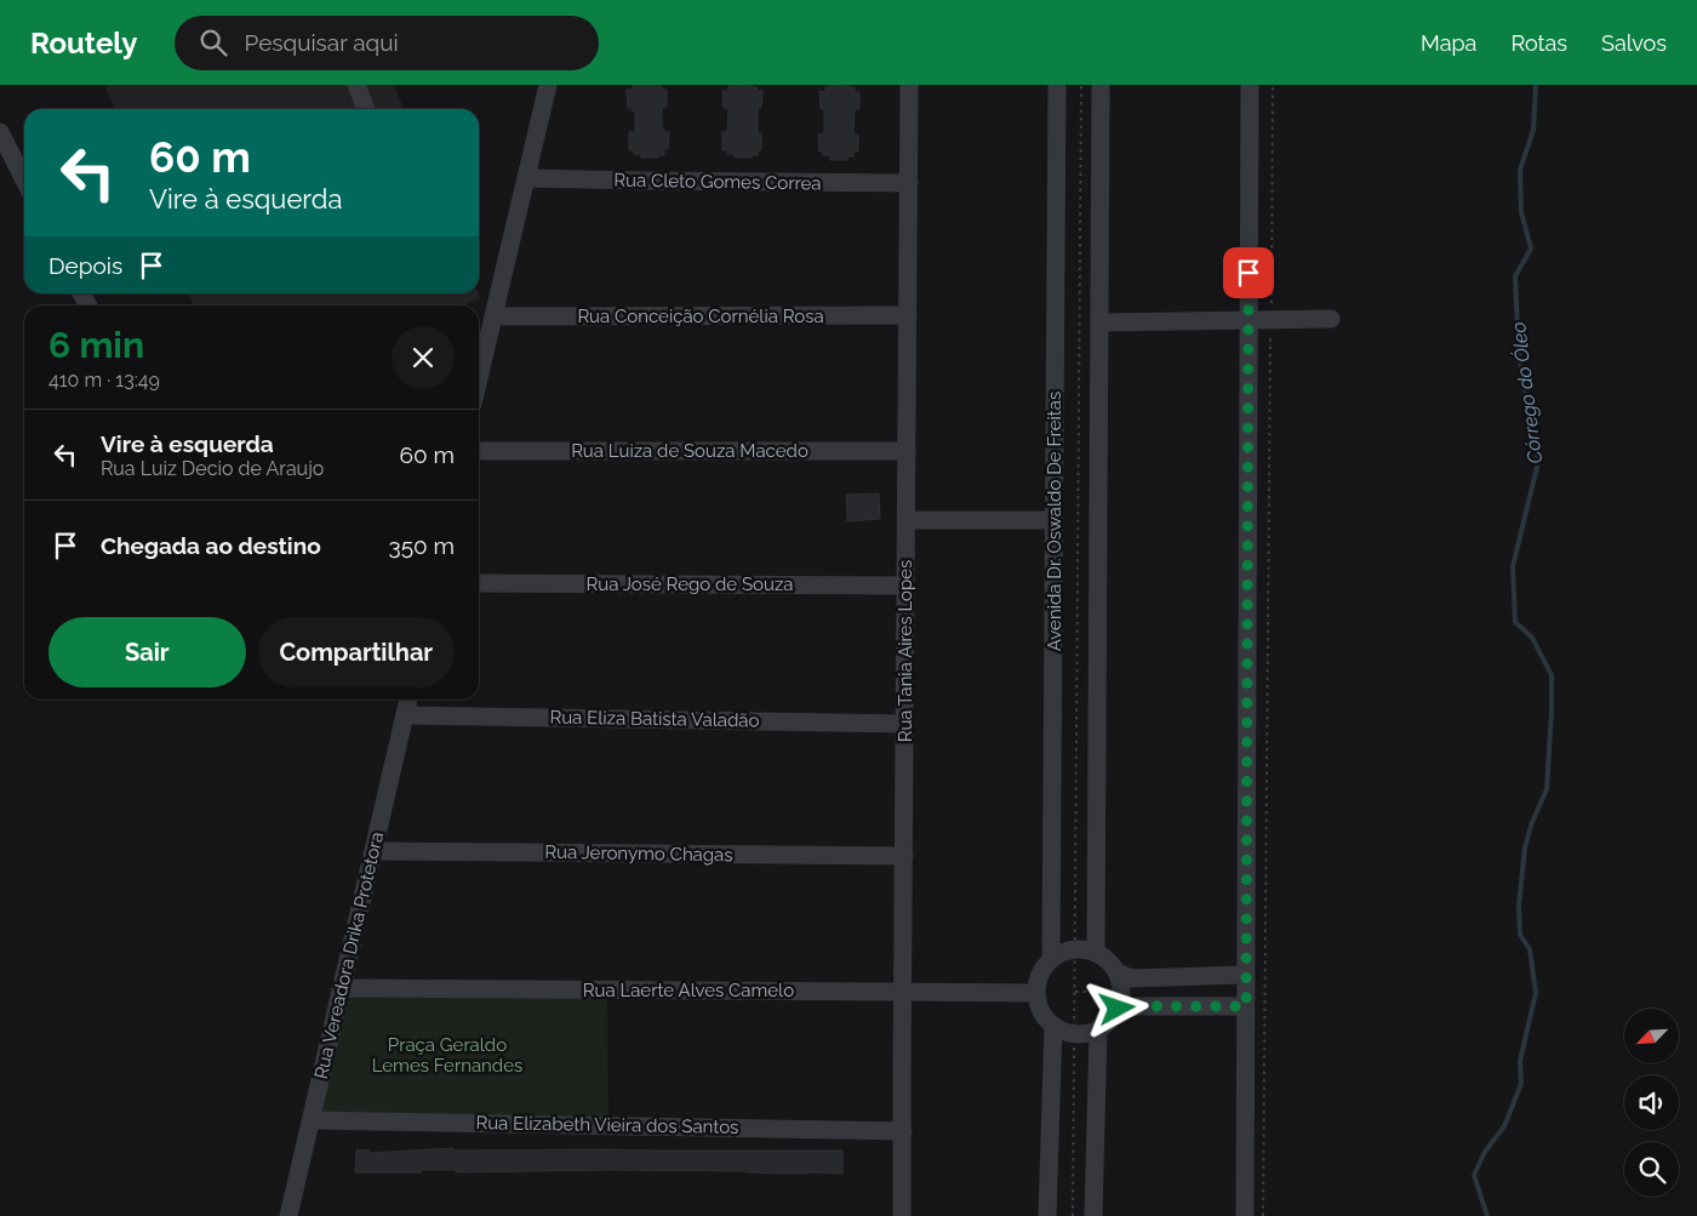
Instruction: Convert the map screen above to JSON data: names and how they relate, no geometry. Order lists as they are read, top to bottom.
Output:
{
  "streets": {
    "street": [
      "Rua Cleto Gomes Correa",
      "Rua Conceição Cornélia Rosa",
      "Rua Luiza de Souza Macedo",
      "Avenida Dr. Oswaldo De Freitas",
      "Rua José Rego de Souza",
      "Rua Tania Aires Lopes",
      "Rua Eliza Batista Valadão",
      "Rua Jeronymo Chagas",
      "Rua Vereadora Drika Protetora",
      "Rua Laerte Alves Camelo",
      "Rua Elizabeth Vieira dos Santos"
    ]
  },
  "crossings": [
    ["Rua Cleto Gomes Correa", "Rua Tania Aires Lopes"],
    ["Rua Conceição Cornélia Rosa", "Rua Tania Aires Lopes"],
    ["Rua Luiza de Souza Macedo", "Rua Tania Aires Lopes"],
    ["Rua José Rego de Souza", "Rua Tania Aires Lopes"],
    ["Rua Tania Aires Lopes", "Rua Eliza Batista Valadão"],
    ["Rua Tania Aires Lopes", "Rua Jeronymo Chagas"],
    ["Rua Tania Aires Lopes", "Rua Laerte Alves Camelo"],
    ["Rua Tania Aires Lopes", "Rua Elizabeth Vieira dos Santos"],
    ["Rua Eliza Batista Valadão", "Rua Vereadora Drika Protetora"],
    ["Rua Jeronymo Chagas", "Rua Vereadora Drika Protetora"],
    ["Rua Vereadora Drika Protetora", "Rua Laerte Alves Camelo"],
    ["Rua Vereadora Drika Protetora", "Rua Elizabeth Vieira dos Santos"]
  ],
  "water": ["Córrego do Óleo"],
  "parks": ["Praça Geraldo Lemes Fernandes"],
  "north": "bottom left",
  "page": {
    "header": "Routely",
    "search": "Pesquisar aqui",
    "nav": ["Mapa", "Rotas", "Salvos"],
    "turn": ["60 m", "Vire à esquerda"],
    "then": "Depois",
    "heading": ["6 min", "410 m · 13:49"],
    "list": [
      {
        "name": "Vire à esquerda",
        "note": "Rua Luiz Decio de Araujo",
        "value": "60 m"
      },
      {
        "name": "Chegada ao destino",
        "value": "350 m"
      }
    ],
    "buttons": ["Sair", "Compartilhar"]
  }
}
